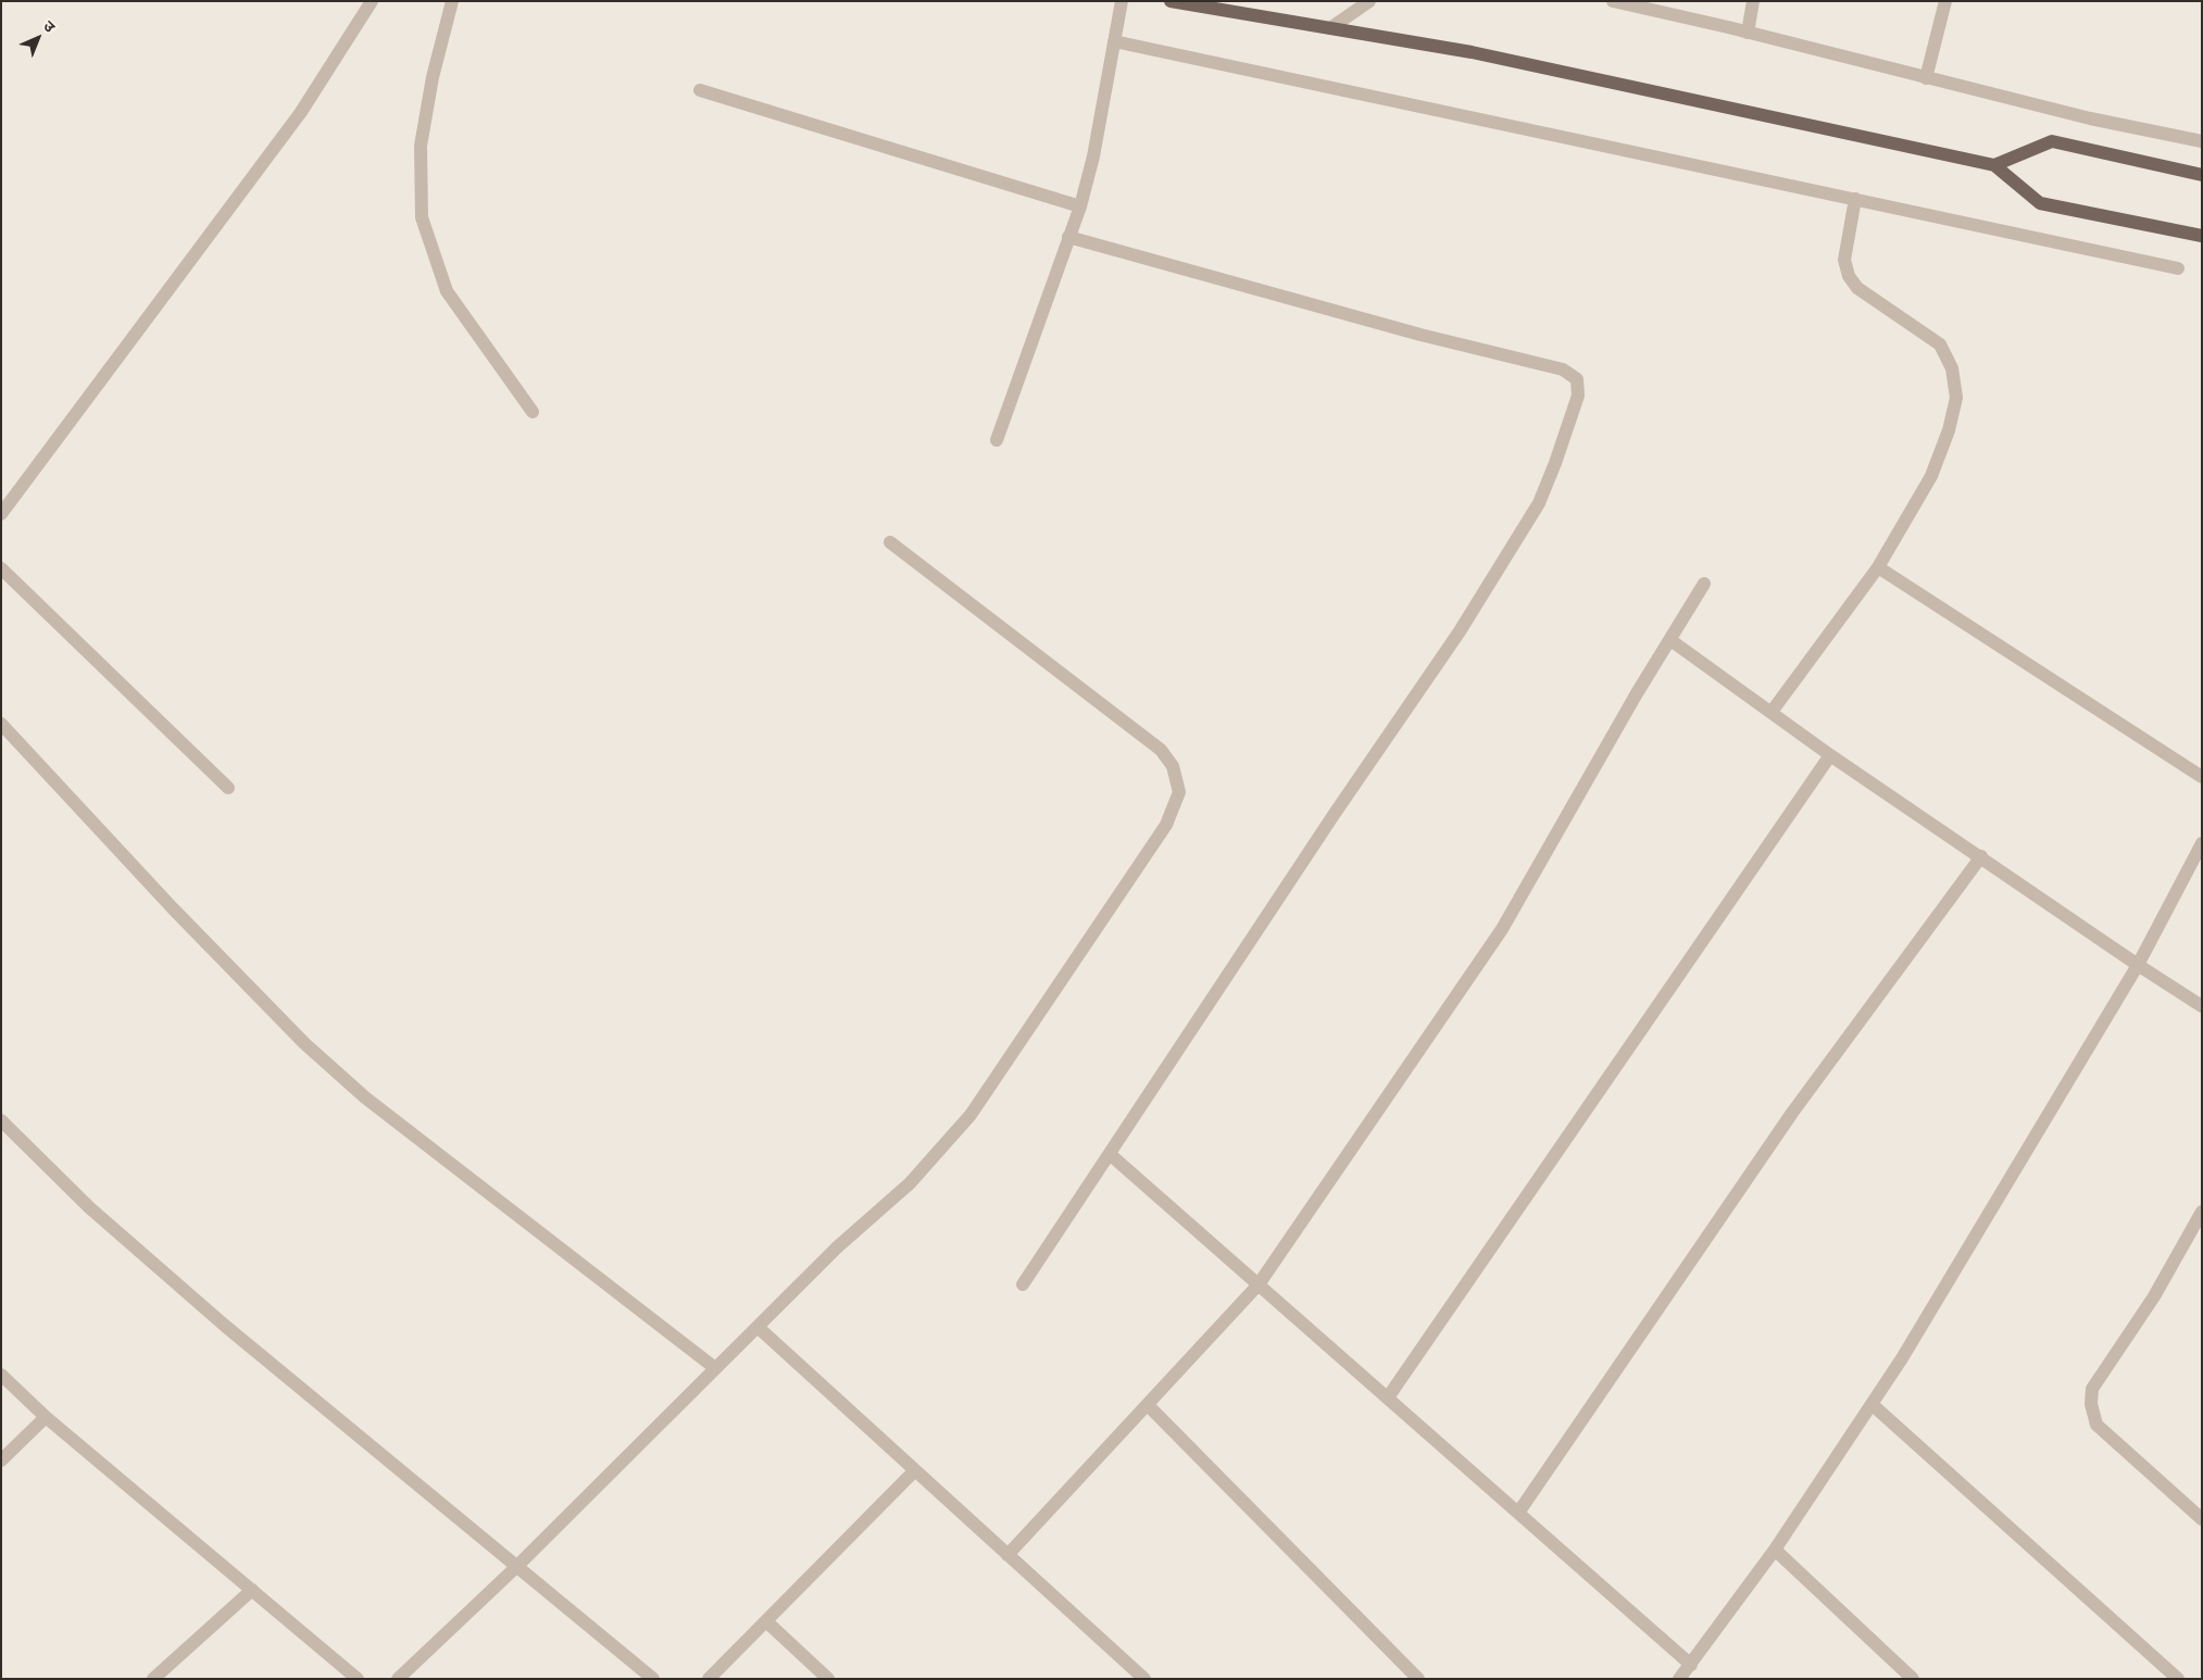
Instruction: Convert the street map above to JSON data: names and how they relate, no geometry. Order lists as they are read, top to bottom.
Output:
{
  "north": "top right"
}
